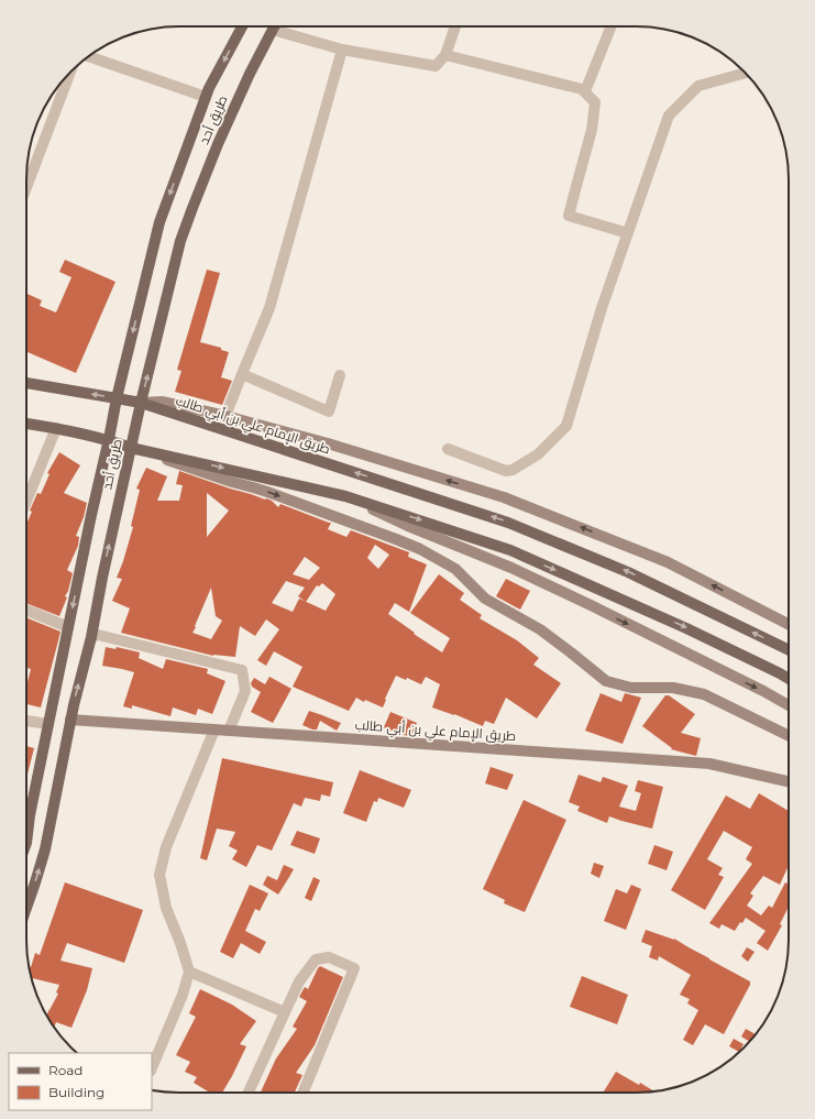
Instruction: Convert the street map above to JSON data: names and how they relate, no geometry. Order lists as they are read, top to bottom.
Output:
{
  "streets": {
    "main road": ["طريق أحد", "طريق الإمام علي بن أبي طالب"]
  },
  "crossings": [
    ["طريق أحد", "طريق الإمام علي بن أبي طالب"]
  ],
  "legend": ["Road", "Building"]
}
